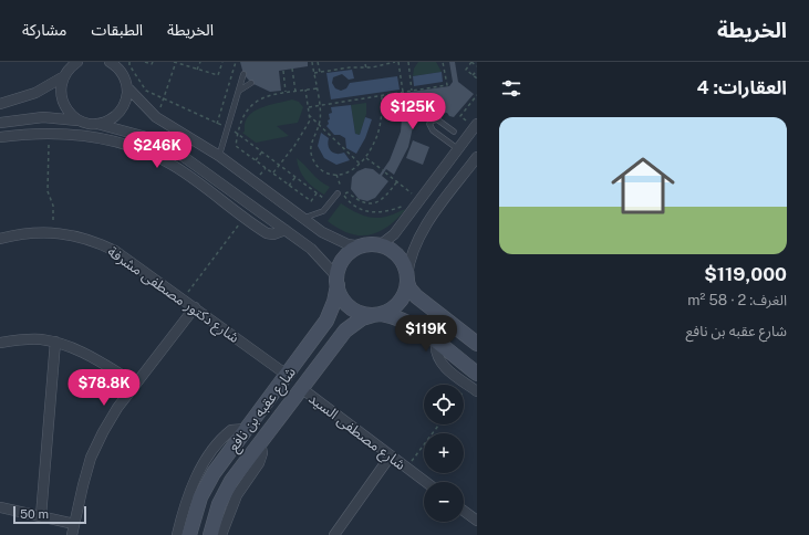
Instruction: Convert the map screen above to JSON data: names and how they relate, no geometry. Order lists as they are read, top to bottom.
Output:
{
  "streets": {
    "street": ["شارع دكتور مصطفى مشرفة", "شارع عقبه بن نافع", "شارع مصطفى السيد"]
  },
  "crossings": [
    ["شارع دكتور مصطفى مشرفة", "شارع عقبه بن نافع"],
    ["شارع عقبه بن نافع", "شارع مصطفى السيد"]
  ],
  "scale_bar": "50 m",
  "page": {
    "header": "الخريطة",
    "nav": ["الخريطة", "الطبقات", "مشاركة"],
    "heading": "العقارات: 4",
    "price": [
      "$125K",
      "$246K",
      "$119K",
      "$78.8K"
    ],
    "list": [
      {
        "name": "$119,000",
        "note": "الغرف: 2 · 58 m² · شارع عقبه بن نافع"
      }
    ],
    "map_buttons": ["+", "−"],
    "scale": "50 m"
  }
}
